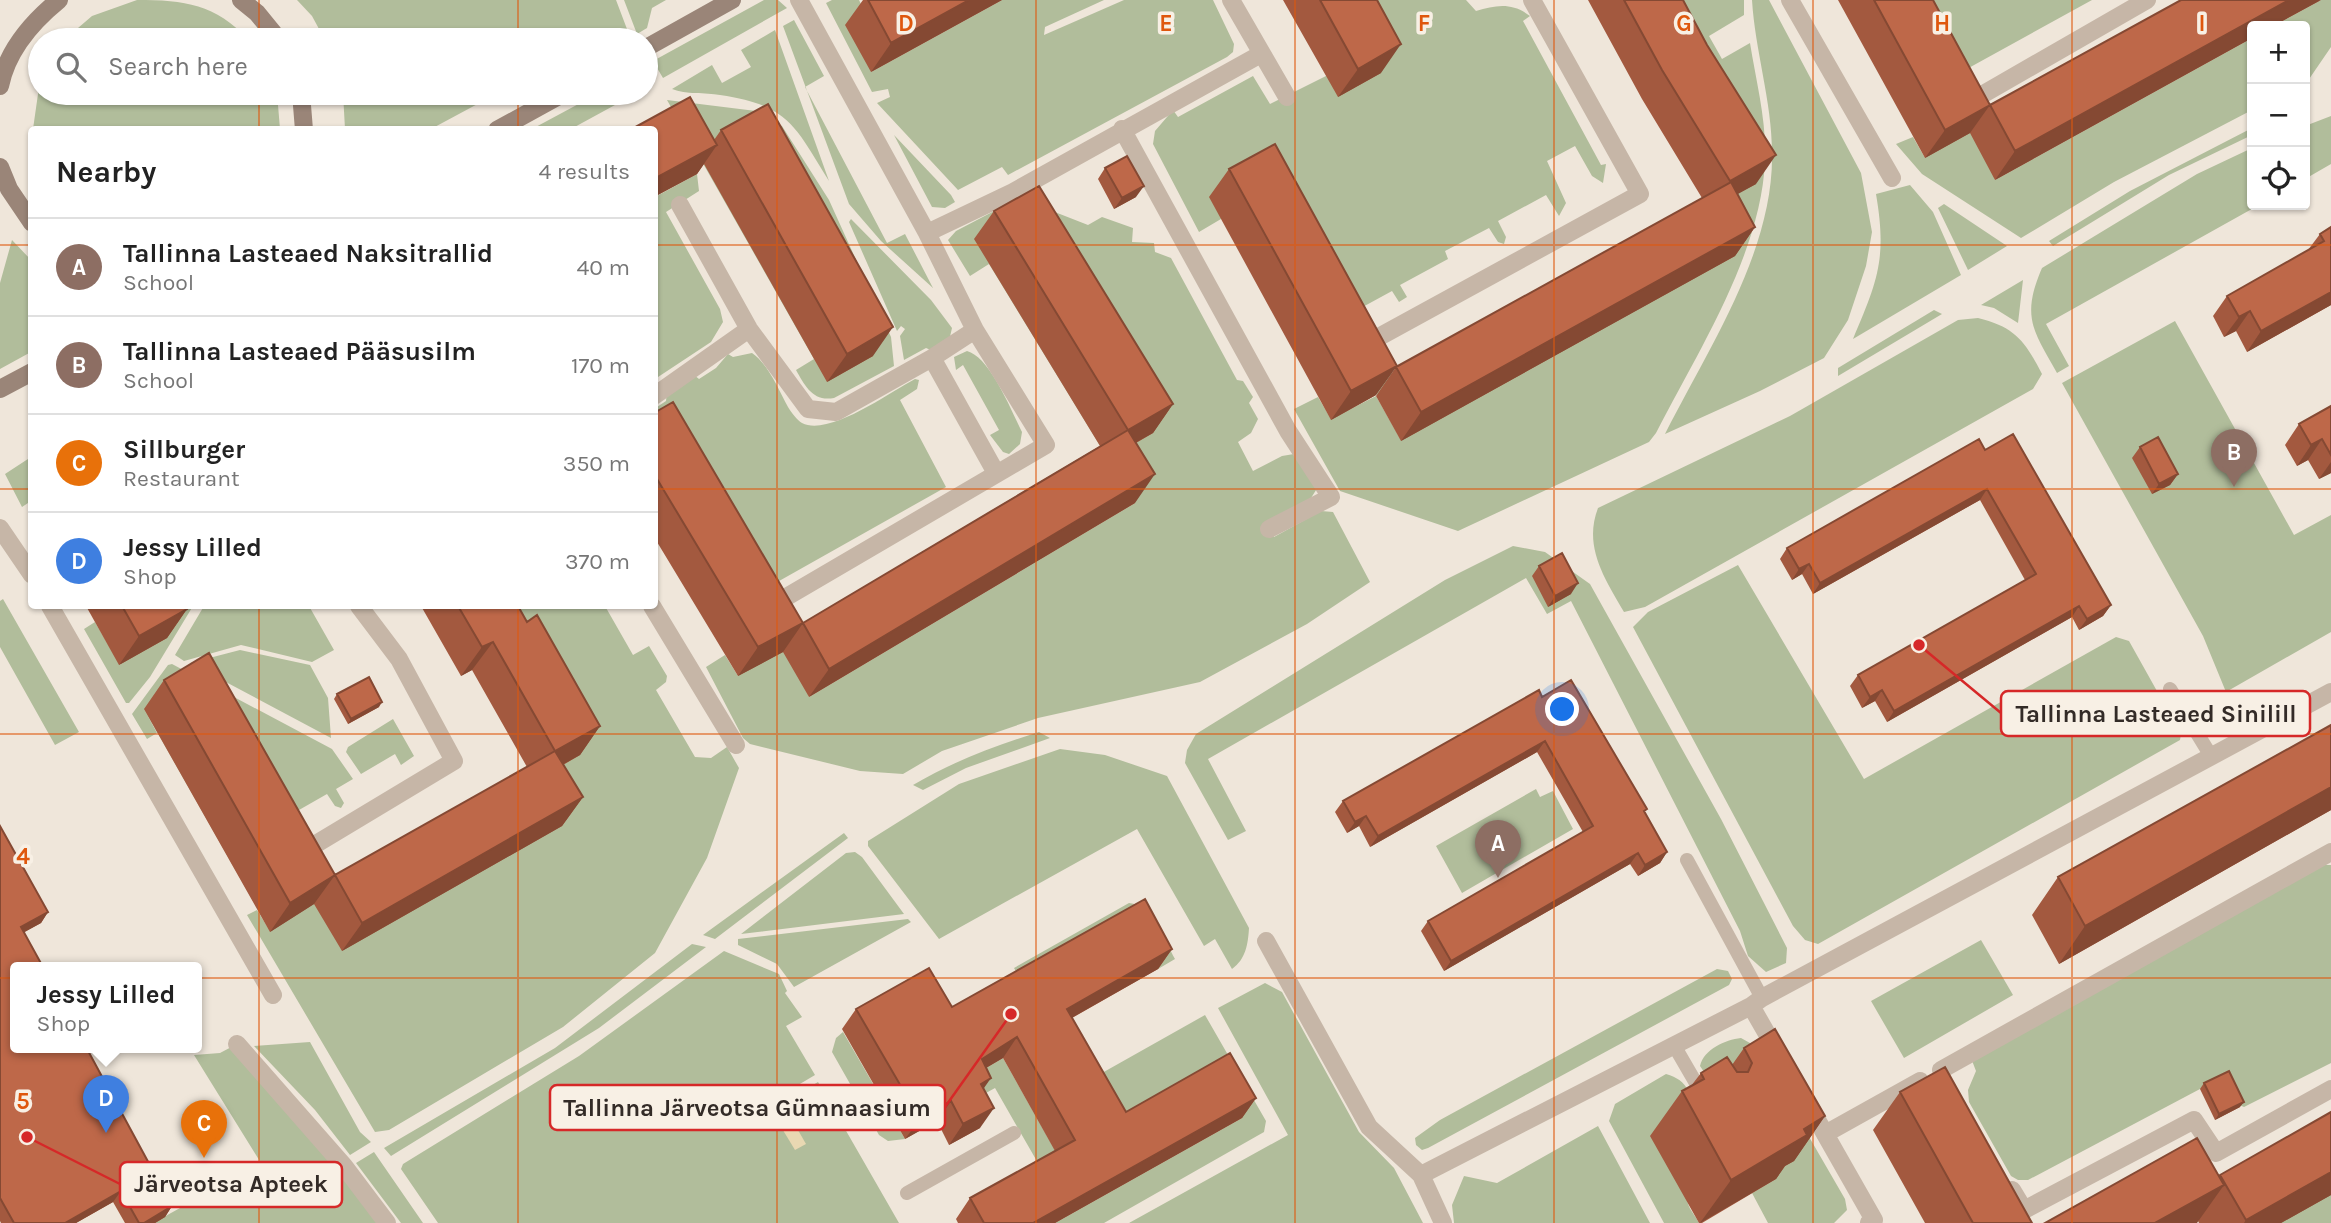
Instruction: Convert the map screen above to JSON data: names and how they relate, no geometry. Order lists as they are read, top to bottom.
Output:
{
  "places": ["Tallinna Lasteaed Sinilill", "Tallinna Järveotsa Gümnaasium", "Järveotsa Apteek"],
  "page": {
    "map_buttons": ["+", "−"],
    "search": "Search here",
    "heading": ["Nearby", "4 results"],
    "list": [
      {
        "mark": "A",
        "name": "Tallinna Lasteaed Naksitrallid",
        "note": "School",
        "value": "40 m"
      },
      {
        "mark": "B",
        "name": "Tallinna Lasteaed Pääsusilm",
        "note": "School",
        "value": "170 m"
      },
      {
        "mark": "C",
        "name": "Sillburger",
        "note": "Restaurant",
        "value": "350 m"
      },
      {
        "mark": "D",
        "name": "Jessy Lilled",
        "note": "Shop",
        "value": "370 m"
      }
    ],
    "pins": [
      "B",
      "A",
      "D",
      "C"
    ],
    "popup": ["Jessy Lilled", "Shop"]
  },
  "grid": {
    "columns": [
      "D",
      "E",
      "F",
      "G",
      "H",
      "I"
    ],
    "rows": ["4", "5"]
  }
}
